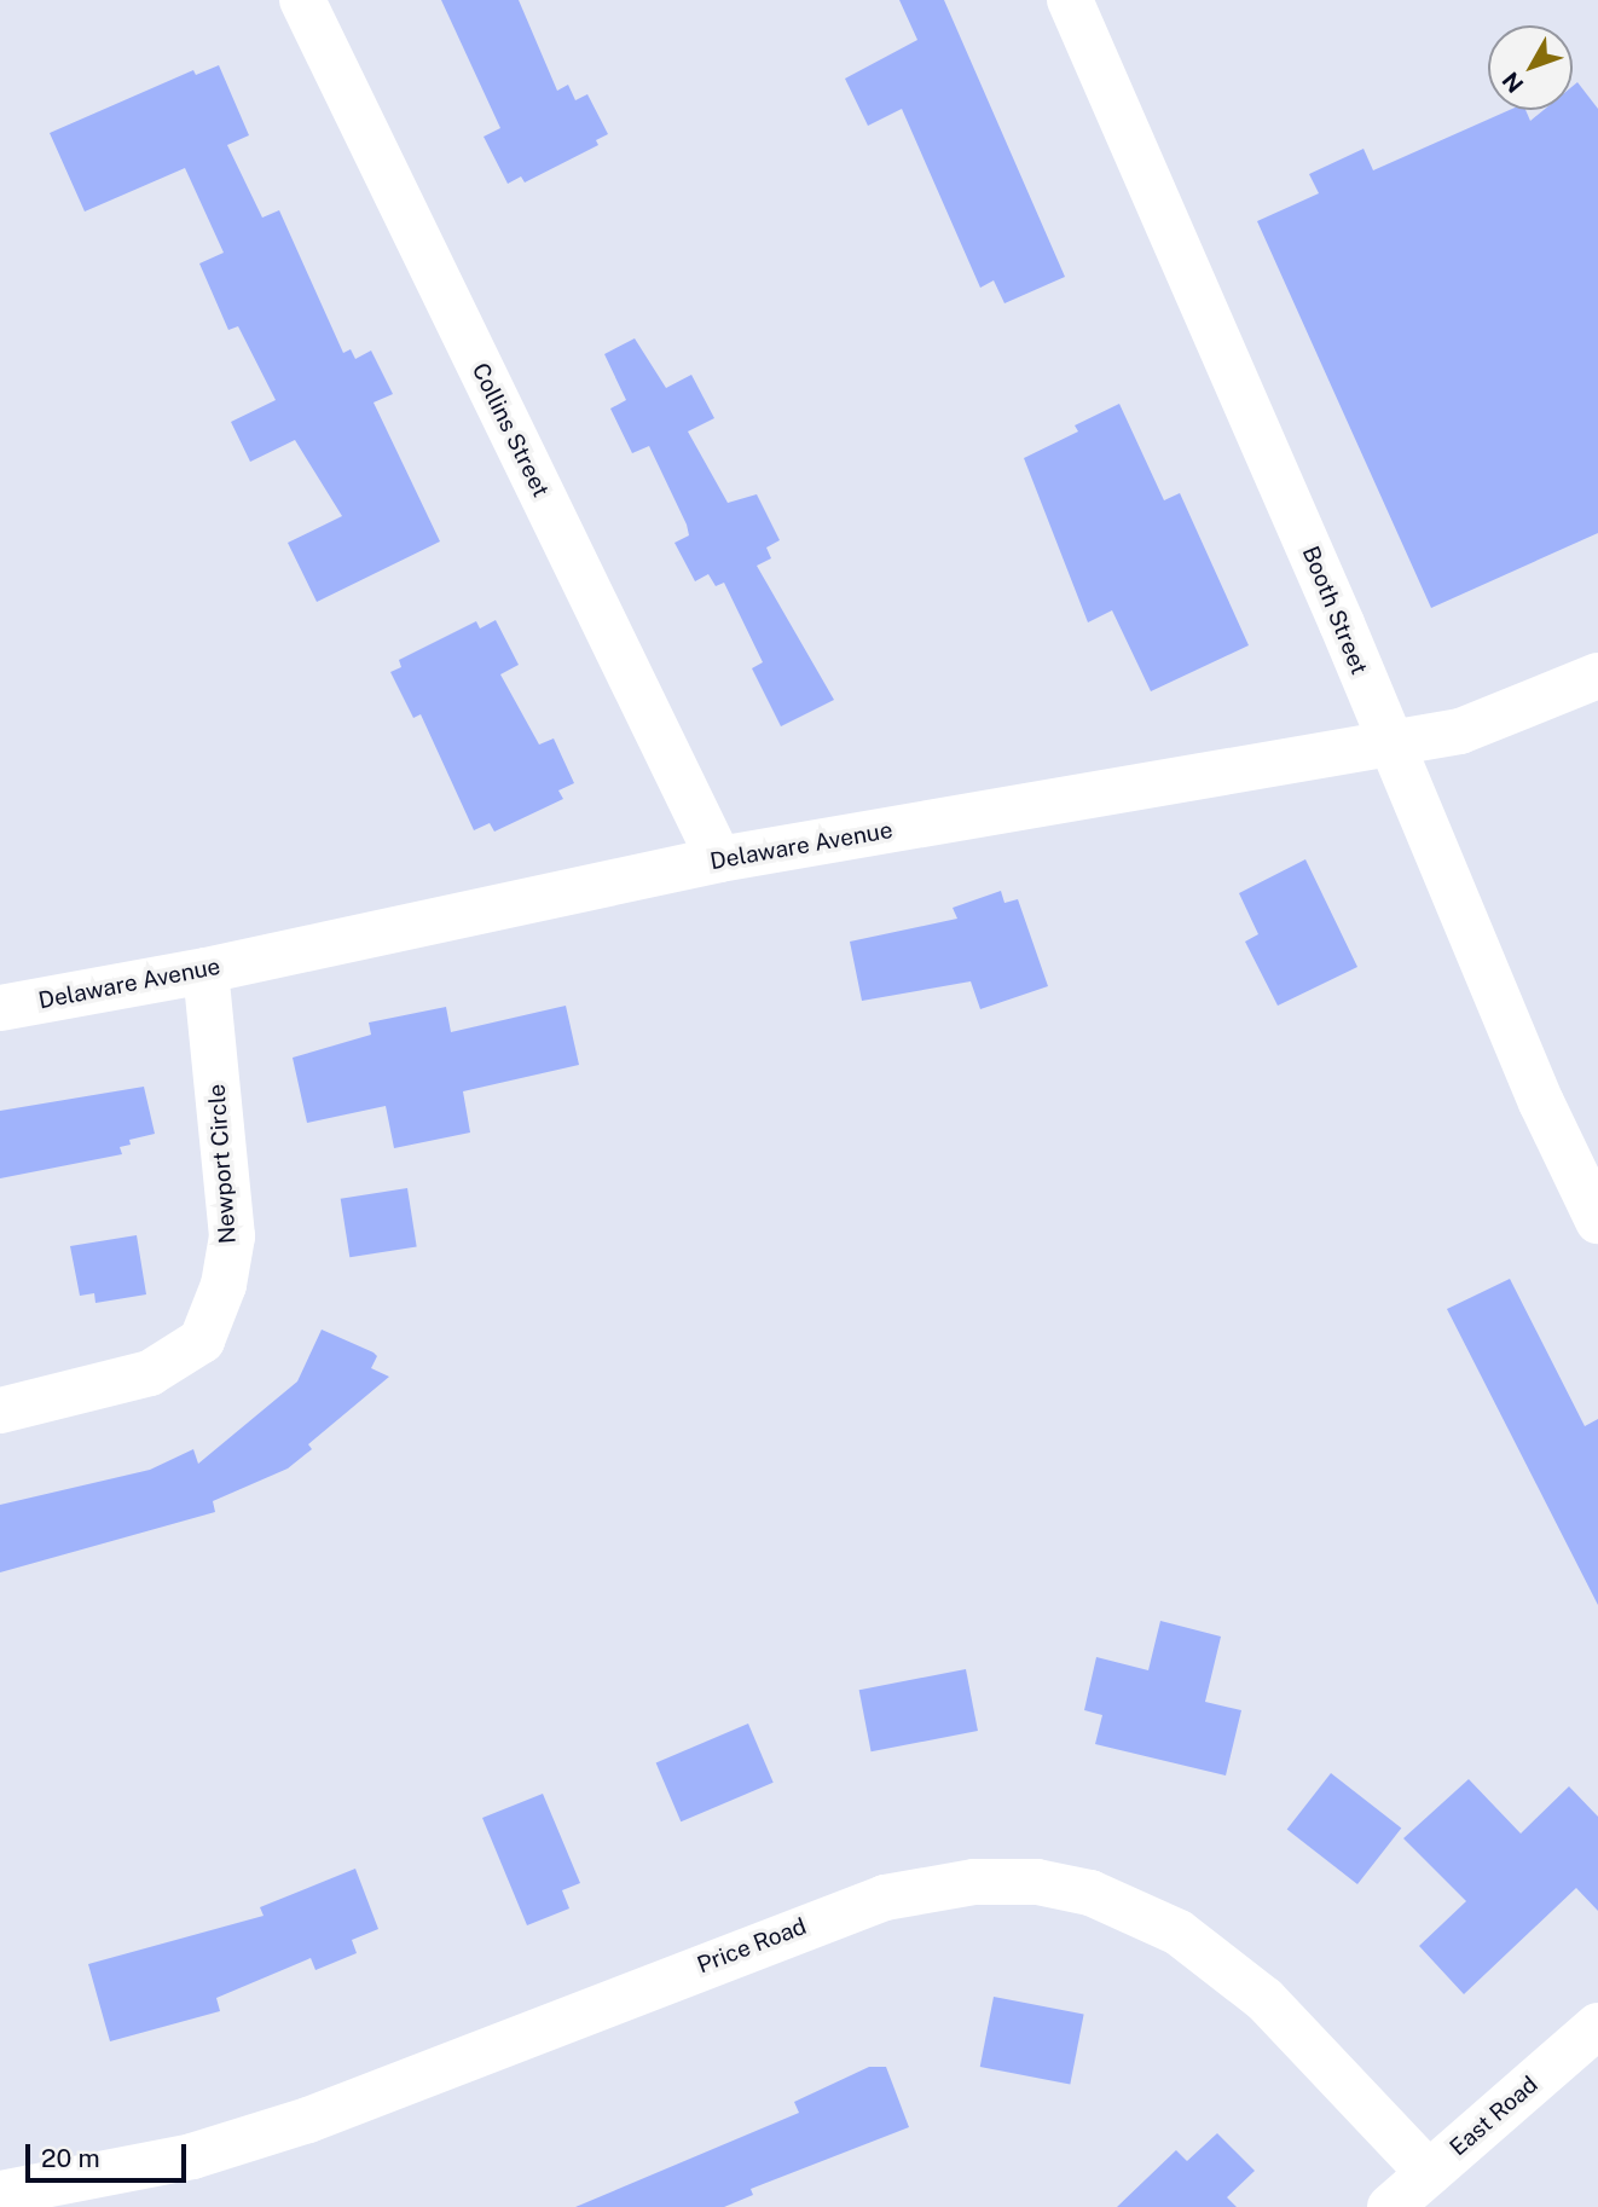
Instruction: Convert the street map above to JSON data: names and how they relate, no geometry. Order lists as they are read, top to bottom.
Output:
{
  "streets": {
    "street": [
      "Collins Street",
      "Booth Street",
      "Delaware Avenue",
      "Newport Circle",
      "Price Road",
      "East Road"
    ]
  },
  "crossings": [
    ["Collins Street", "Delaware Avenue"],
    ["Booth Street", "Delaware Avenue"],
    ["Delaware Avenue", "Newport Circle"],
    ["Price Road", "East Road"]
  ],
  "scale_bar": "20 m",
  "north": "bottom left"
}
